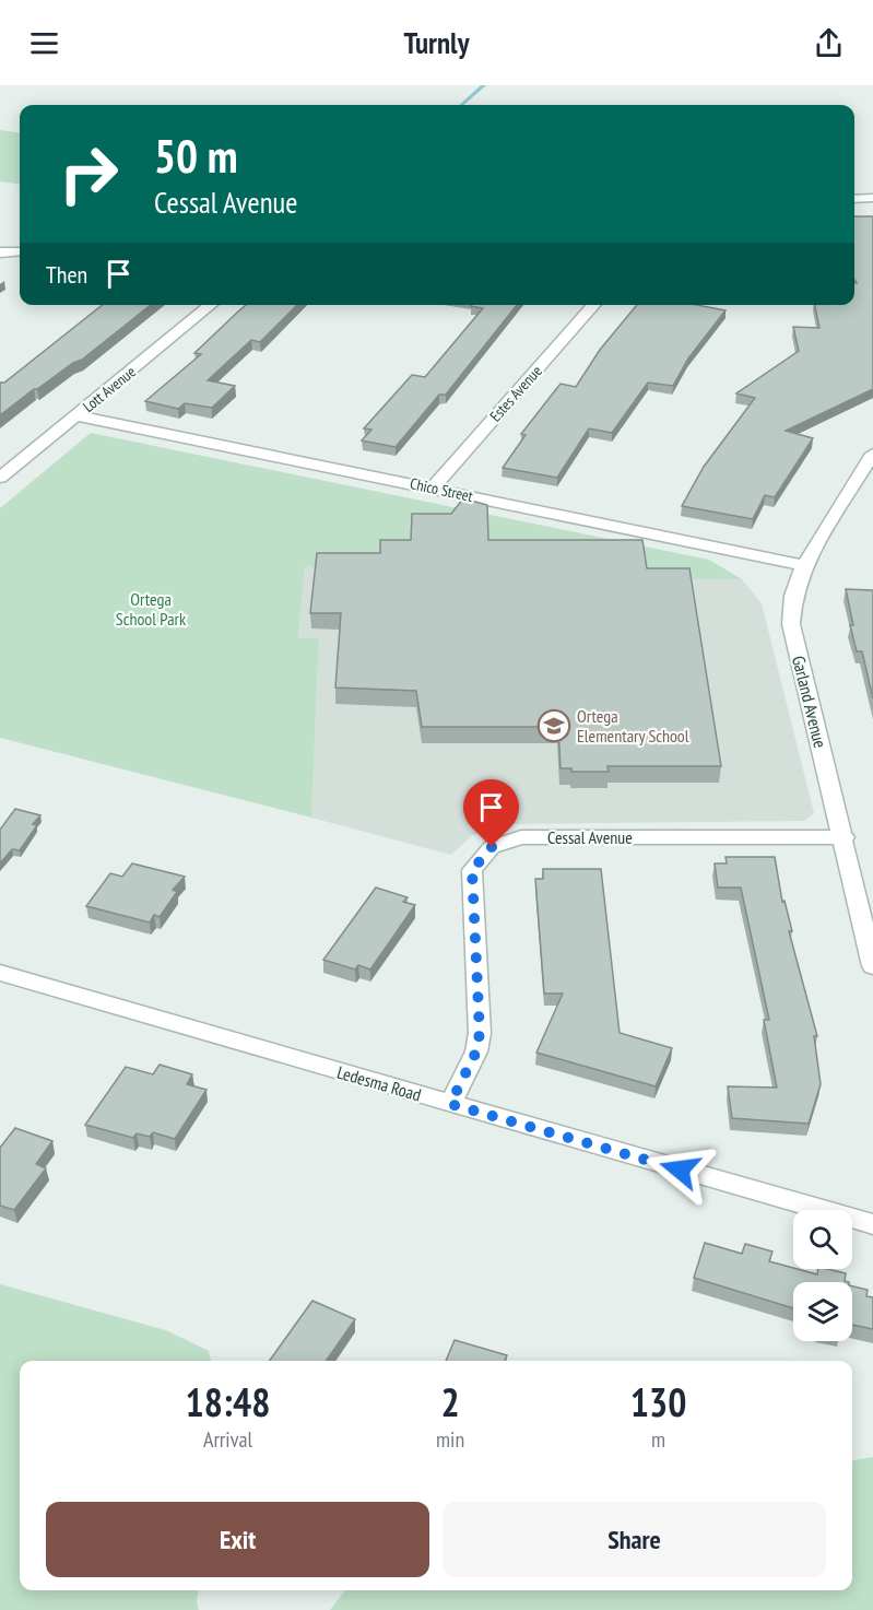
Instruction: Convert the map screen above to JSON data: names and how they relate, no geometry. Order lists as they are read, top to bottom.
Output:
{
  "streets": {
    "street": [
      "Lott Avenue",
      "Estes Avenue",
      "Chico Street",
      "Garland Avenue",
      "Cessal Avenue",
      "Ledesma Road"
    ]
  },
  "crossings": [
    ["Lott Avenue", "Chico Street"],
    ["Estes Avenue", "Chico Street"],
    ["Chico Street", "Garland Avenue"],
    ["Garland Avenue", "Cessal Avenue"],
    ["Cessal Avenue", "Ledesma Road"]
  ],
  "parks": ["Ortega School Park"],
  "places": {
    "school or university": ["Ortega Elementary School"]
  },
  "page": {
    "header": "Turnly",
    "turn": ["50 m", "Cessal Avenue"],
    "then": "Then",
    "eta": [
      "18:48",
      "Arrival",
      "2",
      "min",
      "130",
      "m"
    ],
    "buttons": ["Exit", "Share"]
  }
}
